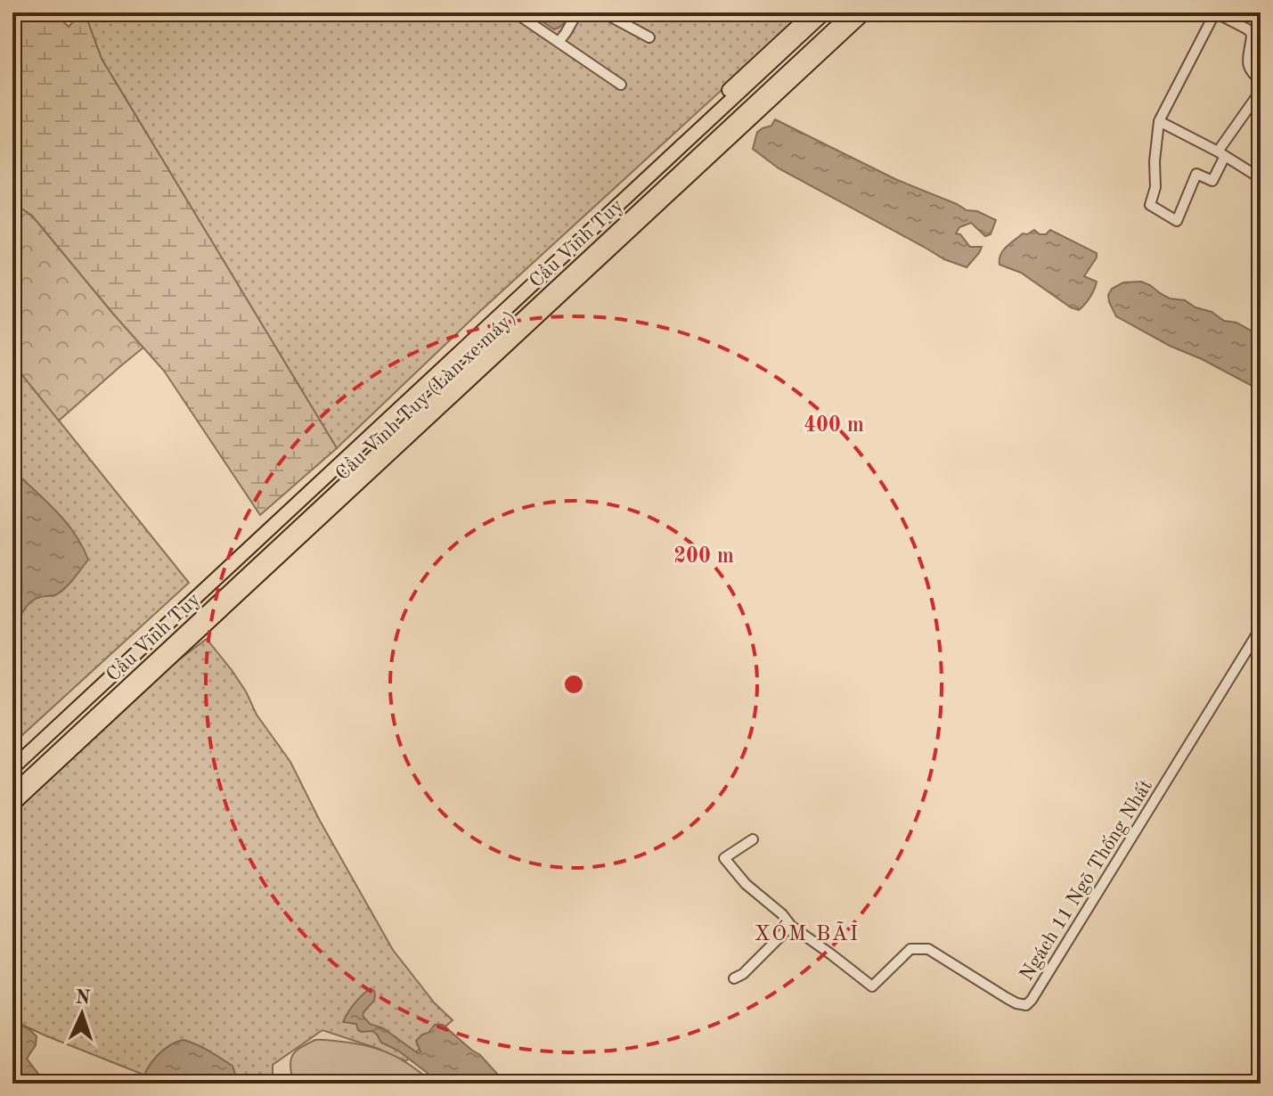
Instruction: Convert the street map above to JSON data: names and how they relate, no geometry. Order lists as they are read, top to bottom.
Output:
{
  "streets": {
    "highway": ["Cầu Vĩnh Tuy", "Cầu Vĩnh Tuy (Làn xe máy)"],
    "street": ["Ngách 11 Ngõ Thống Nhất"]
  },
  "districts": ["XÓM BÃI"],
  "north": "top",
  "rings": ["400 m", "200 m"]
}
